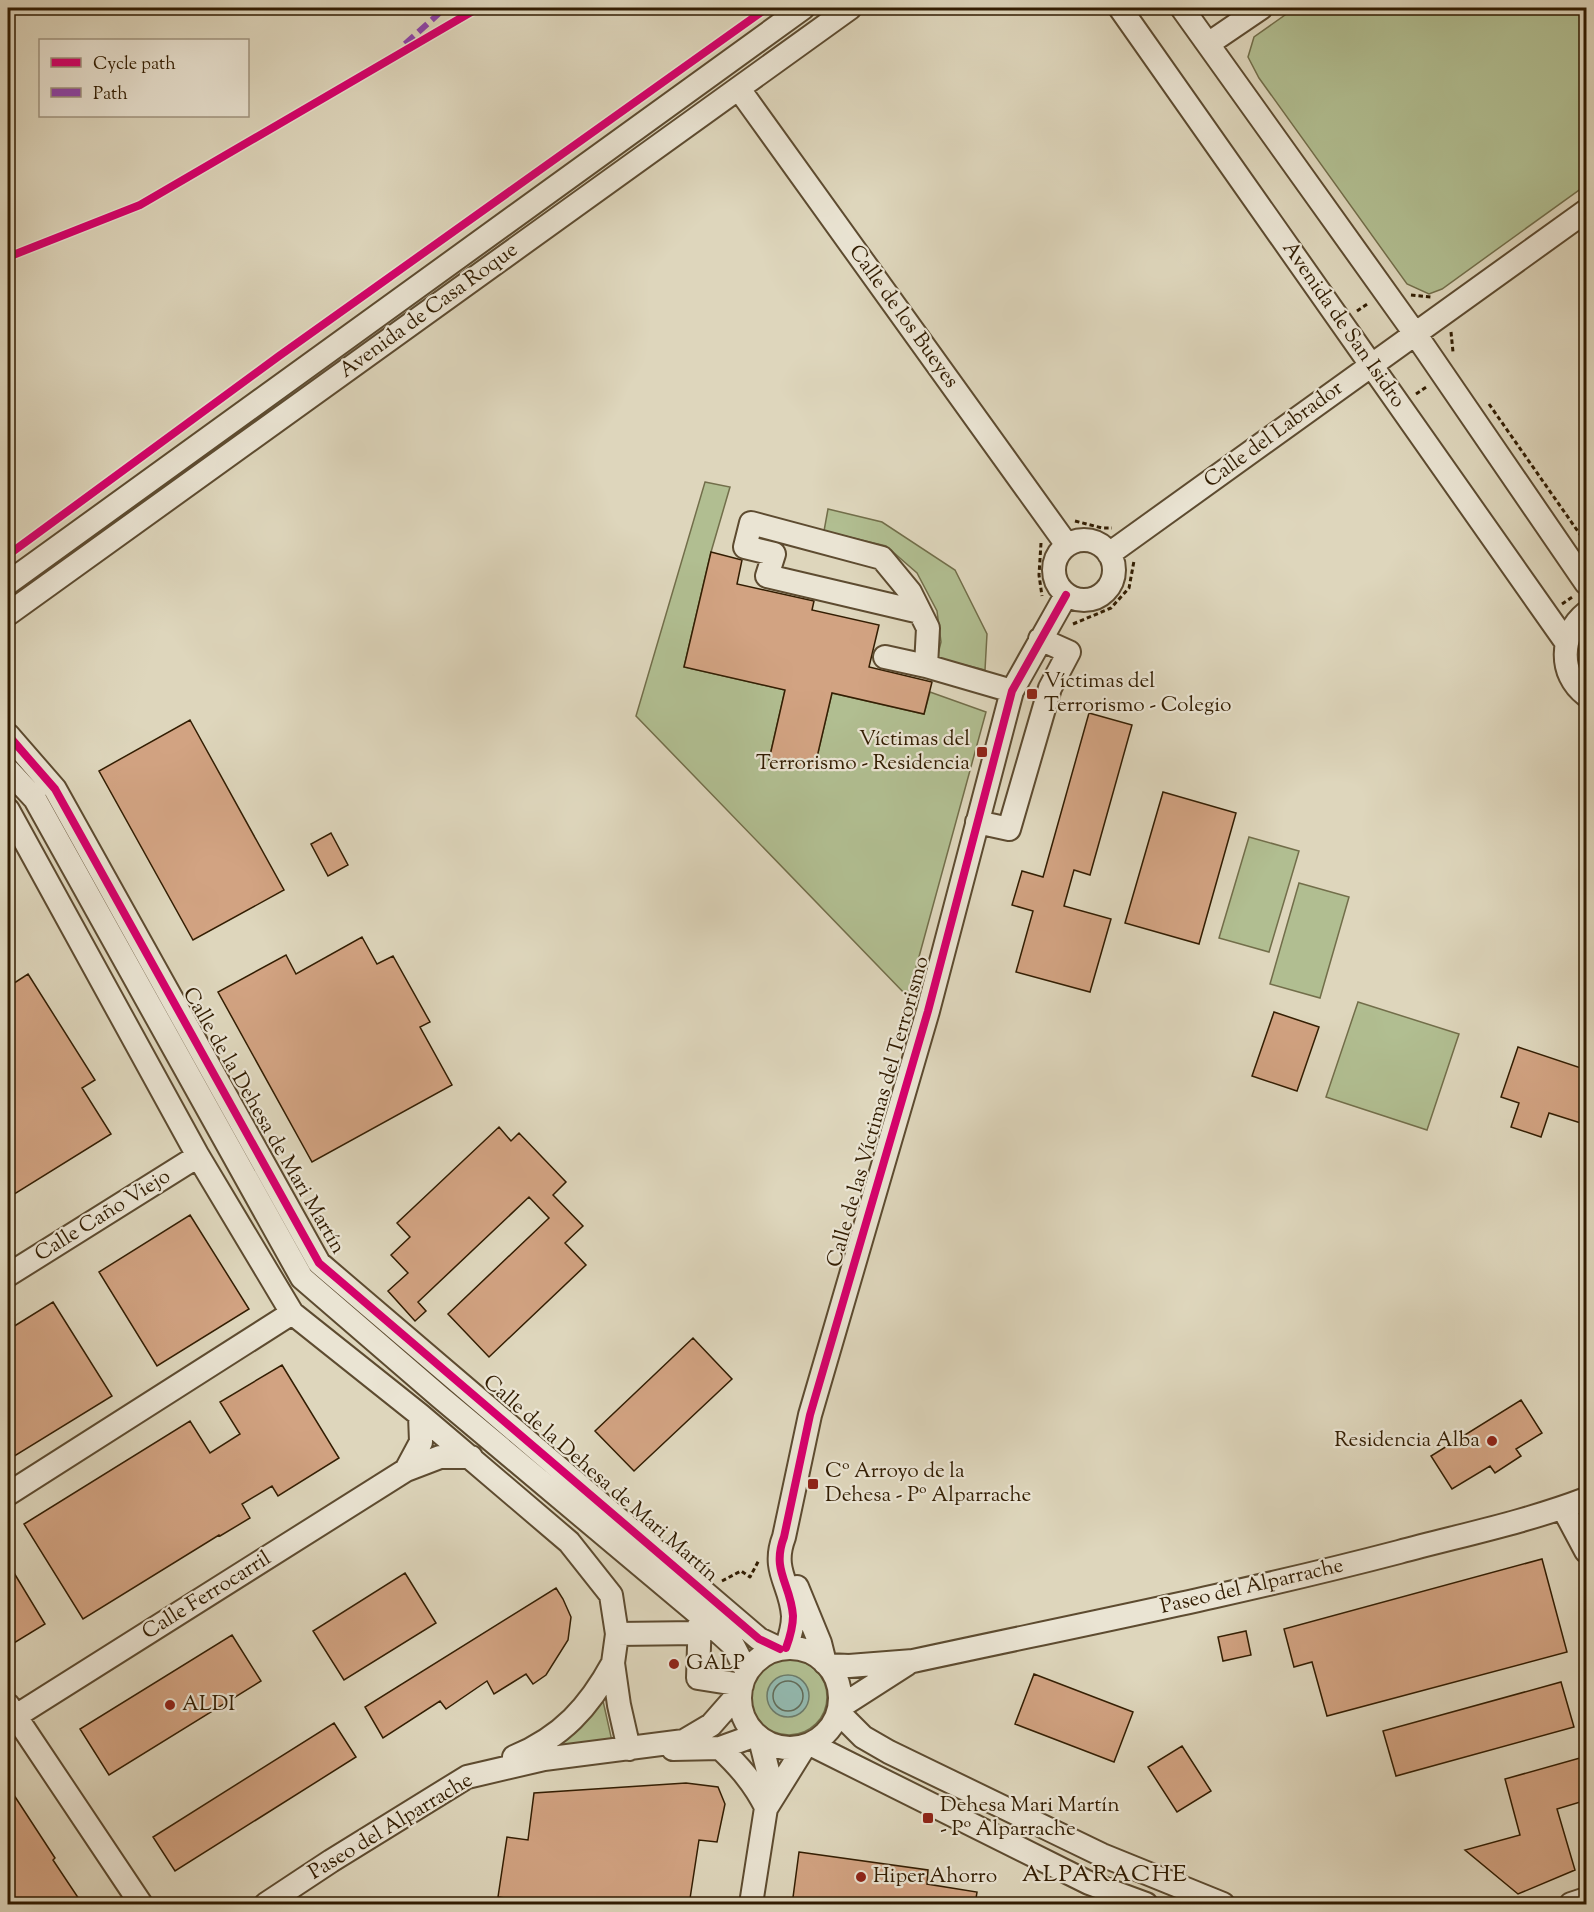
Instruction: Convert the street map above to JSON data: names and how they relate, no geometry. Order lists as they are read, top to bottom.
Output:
{
  "streets": {
    "street": [
      "Avenida de Casa Roque",
      "Calle de los Bueyes",
      "Avenida de San Isidro",
      "Calle del Labrador",
      "Calle de las Víctimas del Terrorismo",
      "Calle de la Dehesa de Mari Martín",
      "Calle Caño Viejo",
      "Paseo del Alparrache",
      "Calle Ferrocarril"
    ]
  },
  "crossings": [
    ["Avenida de Casa Roque", "Calle de los Bueyes"],
    ["Calle de los Bueyes", "Calle del Labrador"],
    ["Calle de los Bueyes", "Calle de las Víctimas del Terrorismo"],
    ["Avenida de San Isidro", "Calle del Labrador"],
    ["Calle del Labrador", "Calle de las Víctimas del Terrorismo"],
    ["Calle de las Víctimas del Terrorismo", "Calle de la Dehesa de Mari Martín"],
    ["Calle de las Víctimas del Terrorismo", "Paseo del Alparrache"],
    ["Calle de la Dehesa de Mari Martín", "Paseo del Alparrache"]
  ],
  "districts": ["ALPARACHE"],
  "places": {
    "transit": [
      "Víctimas del Terrorismo - Colegio",
      "Víctimas del Terrorismo - Residencia",
      "Cº Arroyo de la Dehesa - Pº Alparrache",
      "Dehesa Mari Martín - Pº Alparrache"
    ],
    "other": [
      "Residencia Alba",
      "GALP",
      "ALDI",
      "Hiper Ahorro"
    ]
  },
  "legend": ["Cycle path", "Path"]
}
